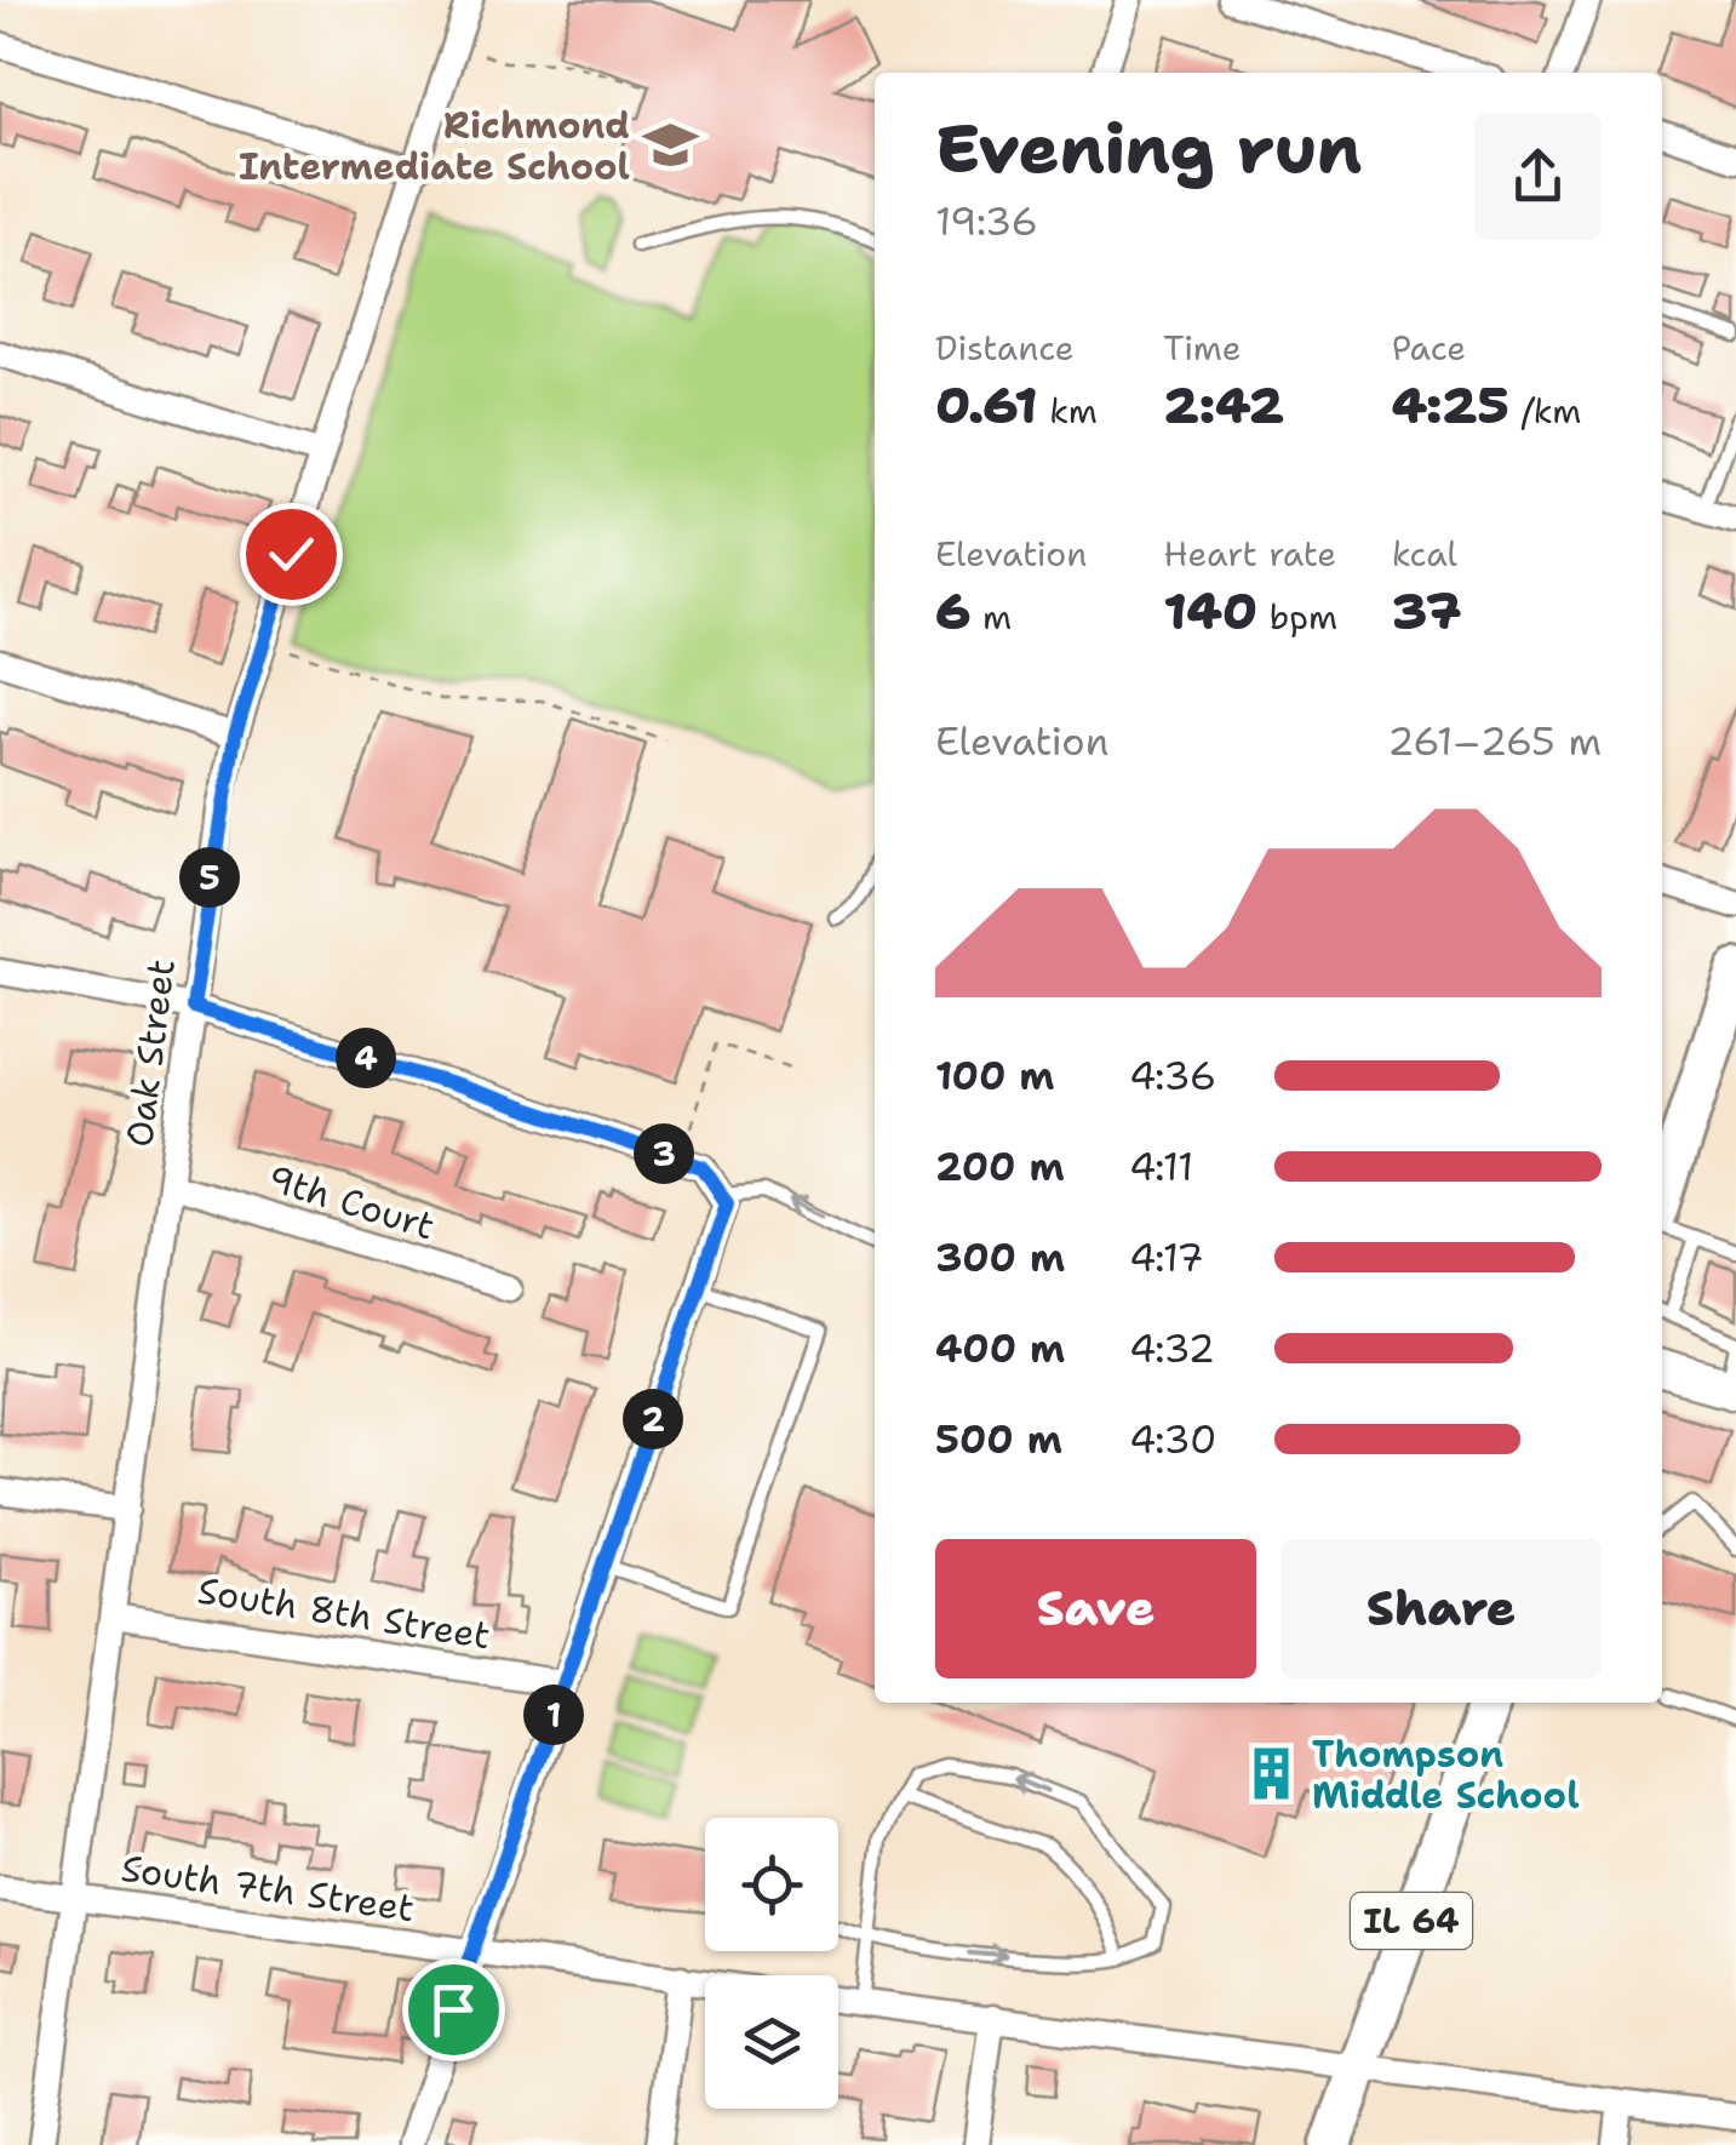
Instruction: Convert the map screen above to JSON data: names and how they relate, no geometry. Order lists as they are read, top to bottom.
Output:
{
  "streets": {
    "main road": ["IL 64"],
    "street": [
      "Oak Street",
      "9th Court",
      "South 8th Street",
      "South 7th Street"
    ]
  },
  "crossings": [
    ["Oak Street", "9th Court"],
    ["Oak Street", "South 8th Street"],
    ["Oak Street", "South 7th Street"],
    ["South 7th Street", "IL 64"]
  ],
  "places": {
    "school or university": ["Richmond Intermediate School"],
    "building": ["Thompson Middle School"]
  },
  "page": {
    "heading": ["Evening run", "19:36"],
    "stats": [
      ["Distance", "0.61 km"],
      ["Time", "2:42"],
      ["Pace", "4:25 /km"],
      ["Elevation", "6 m"],
      ["Heart rate", "140 bpm"],
      ["kcal", "37"]
    ],
    "chart": ["Elevation", "261–265 m"],
    "pins": [
      "5",
      "4",
      "3",
      "2",
      "1"
    ],
    "list": [
      {
        "name": "100 m",
        "note": "4:36"
      },
      {
        "name": "200 m",
        "note": "4:11"
      },
      {
        "name": "300 m",
        "note": "4:17"
      },
      {
        "name": "400 m",
        "note": "4:32"
      },
      {
        "name": "500 m",
        "note": "4:30"
      }
    ],
    "buttons": ["Save", "Share"]
  }
}
